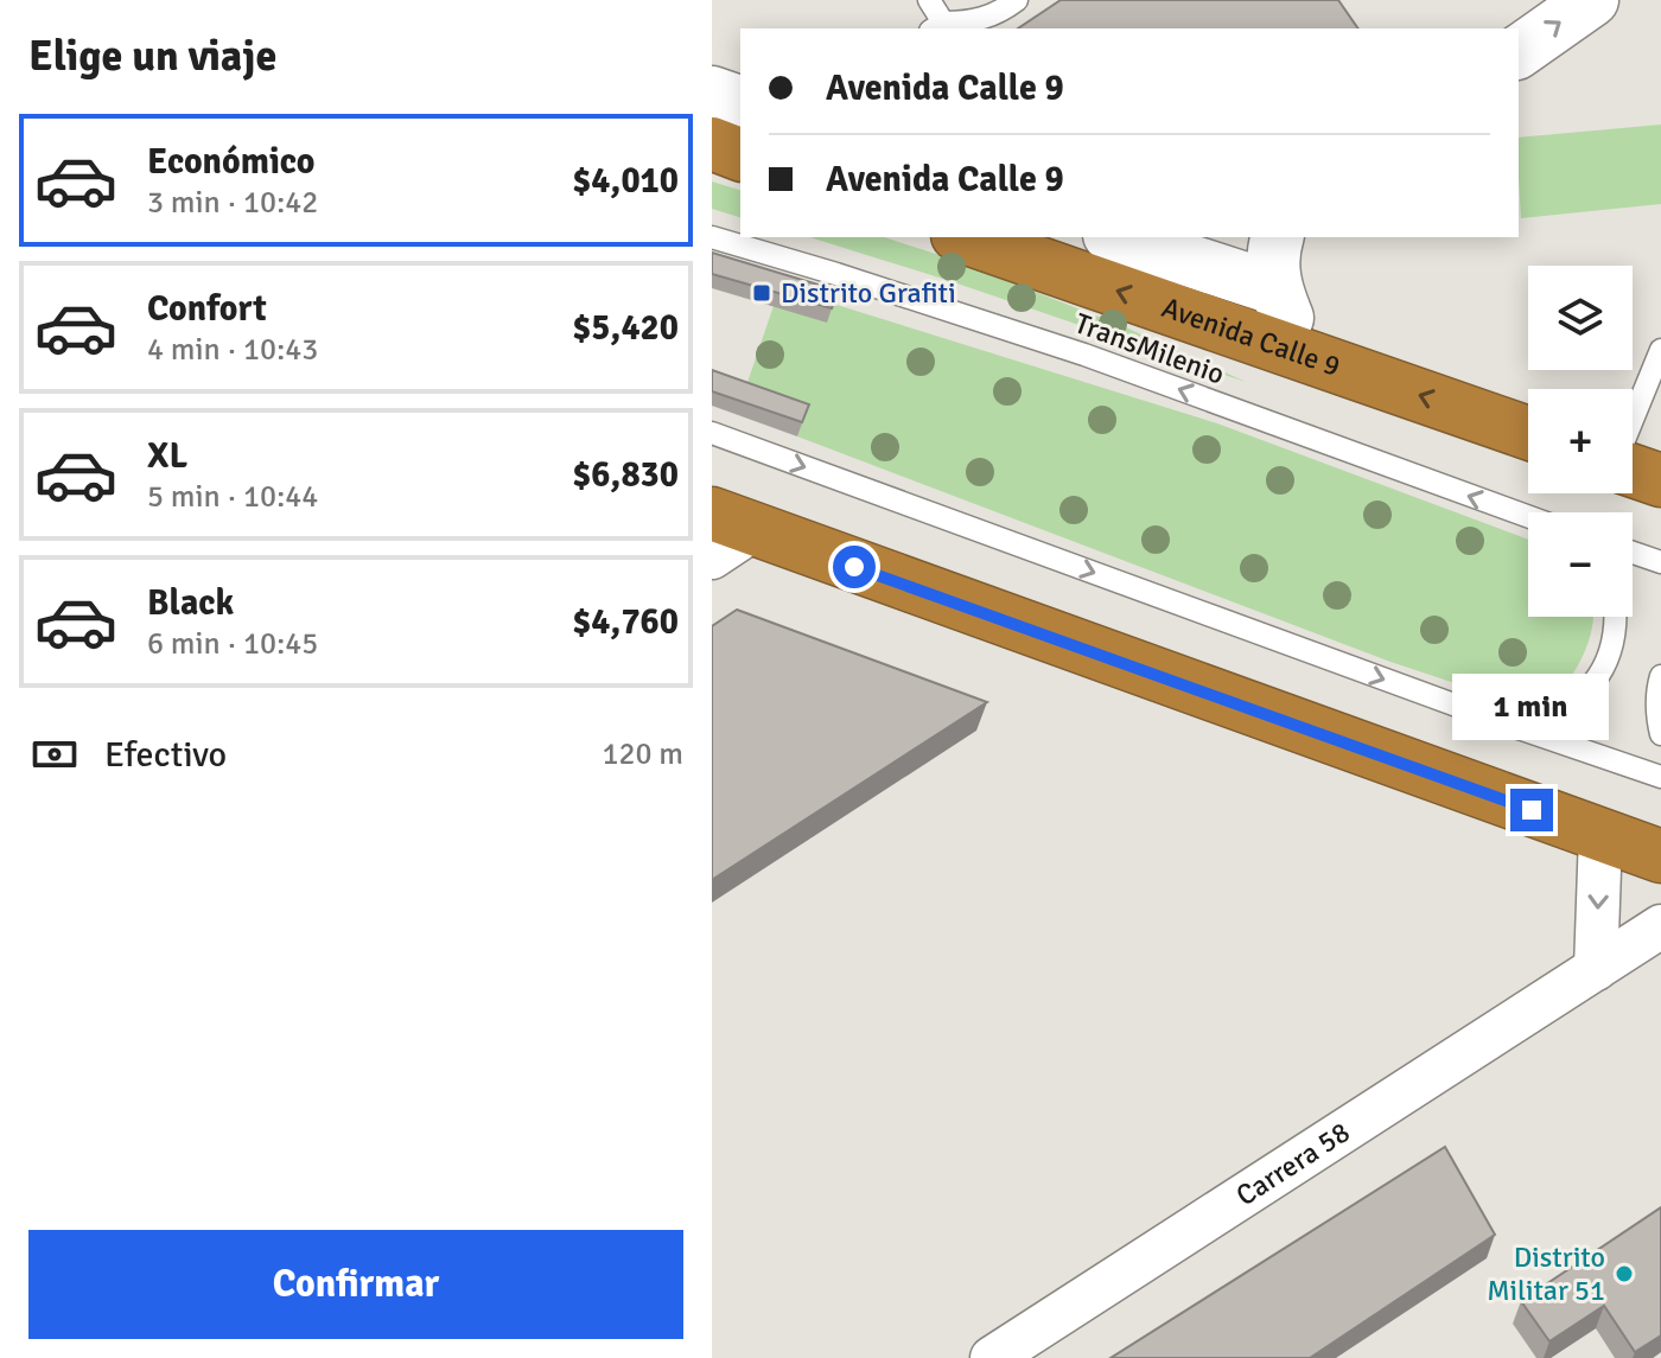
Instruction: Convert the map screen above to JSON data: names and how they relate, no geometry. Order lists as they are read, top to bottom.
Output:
{
  "streets": {
    "highway": ["Avenida Calle 9"],
    "street": ["Carrera 58"],
    "lane": ["TransMilenio"]
  },
  "one_way": ["TransMilenio"],
  "places": {
    "transit": ["Distrito Grafiti"],
    "other": ["Distrito Militar 51"]
  },
  "page": {
    "heading": "Elige un viaje",
    "banner": ["Avenida Calle 9", "Avenida Calle 9"],
    "list": [
      {
        "name": "Económico",
        "note": "3 min · 10:42",
        "value": "$4,010"
      },
      {
        "name": "Confort",
        "note": "4 min · 10:43",
        "value": "$5,420"
      },
      {
        "name": "XL",
        "note": "5 min · 10:44",
        "value": "$6,830"
      },
      {
        "name": "Black",
        "note": "6 min · 10:45",
        "value": "$4,760"
      }
    ],
    "map_buttons": ["+", "−"],
    "bubble": "1 min",
    "pay": ["Efectivo", "120 m"],
    "buttons": "Confirmar"
  }
}
